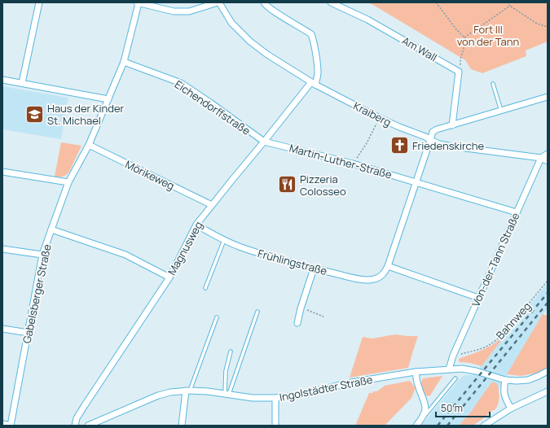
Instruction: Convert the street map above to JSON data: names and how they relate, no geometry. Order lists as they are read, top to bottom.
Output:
{
  "streets": {
    "street": [
      "Am Wall",
      "Eichendorffstraße",
      "Kraiberg",
      "Martin-Luther-Straße",
      "Mörikeweg",
      "Magnusweg",
      "Von-der-Tann Straße",
      "Frühlingstraße",
      "Gabelsberger Straße",
      "Ingolstädter Straße"
    ],
    "path": ["Bahnweg"]
  },
  "crossings": [
    ["Eichendorffstraße", "Martin-Luther-Straße"],
    ["Eichendorffstraße", "Magnusweg"],
    ["Eichendorffstraße", "Gabelsberger Straße"],
    ["Kraiberg", "Magnusweg"],
    ["Kraiberg", "Von-der-Tann Straße"],
    ["Martin-Luther-Straße", "Magnusweg"],
    ["Martin-Luther-Straße", "Von-der-Tann Straße"],
    ["Martin-Luther-Straße", "Frühlingstraße"],
    ["Mörikeweg", "Magnusweg"],
    ["Mörikeweg", "Gabelsberger Straße"],
    ["Magnusweg", "Frühlingstraße"],
    ["Von-der-Tann Straße", "Bahnweg"],
    ["Von-der-Tann Straße", "Ingolstädter Straße"]
  ],
  "parks": ["Fort III von der Tann"],
  "places": {
    "school or university": ["Haus der Kinder St. Michael"],
    "church": ["Friedenskirche"],
    "restaurant": ["Pizzeria Colosseo"]
  },
  "scale_bar": "50 m"
}
